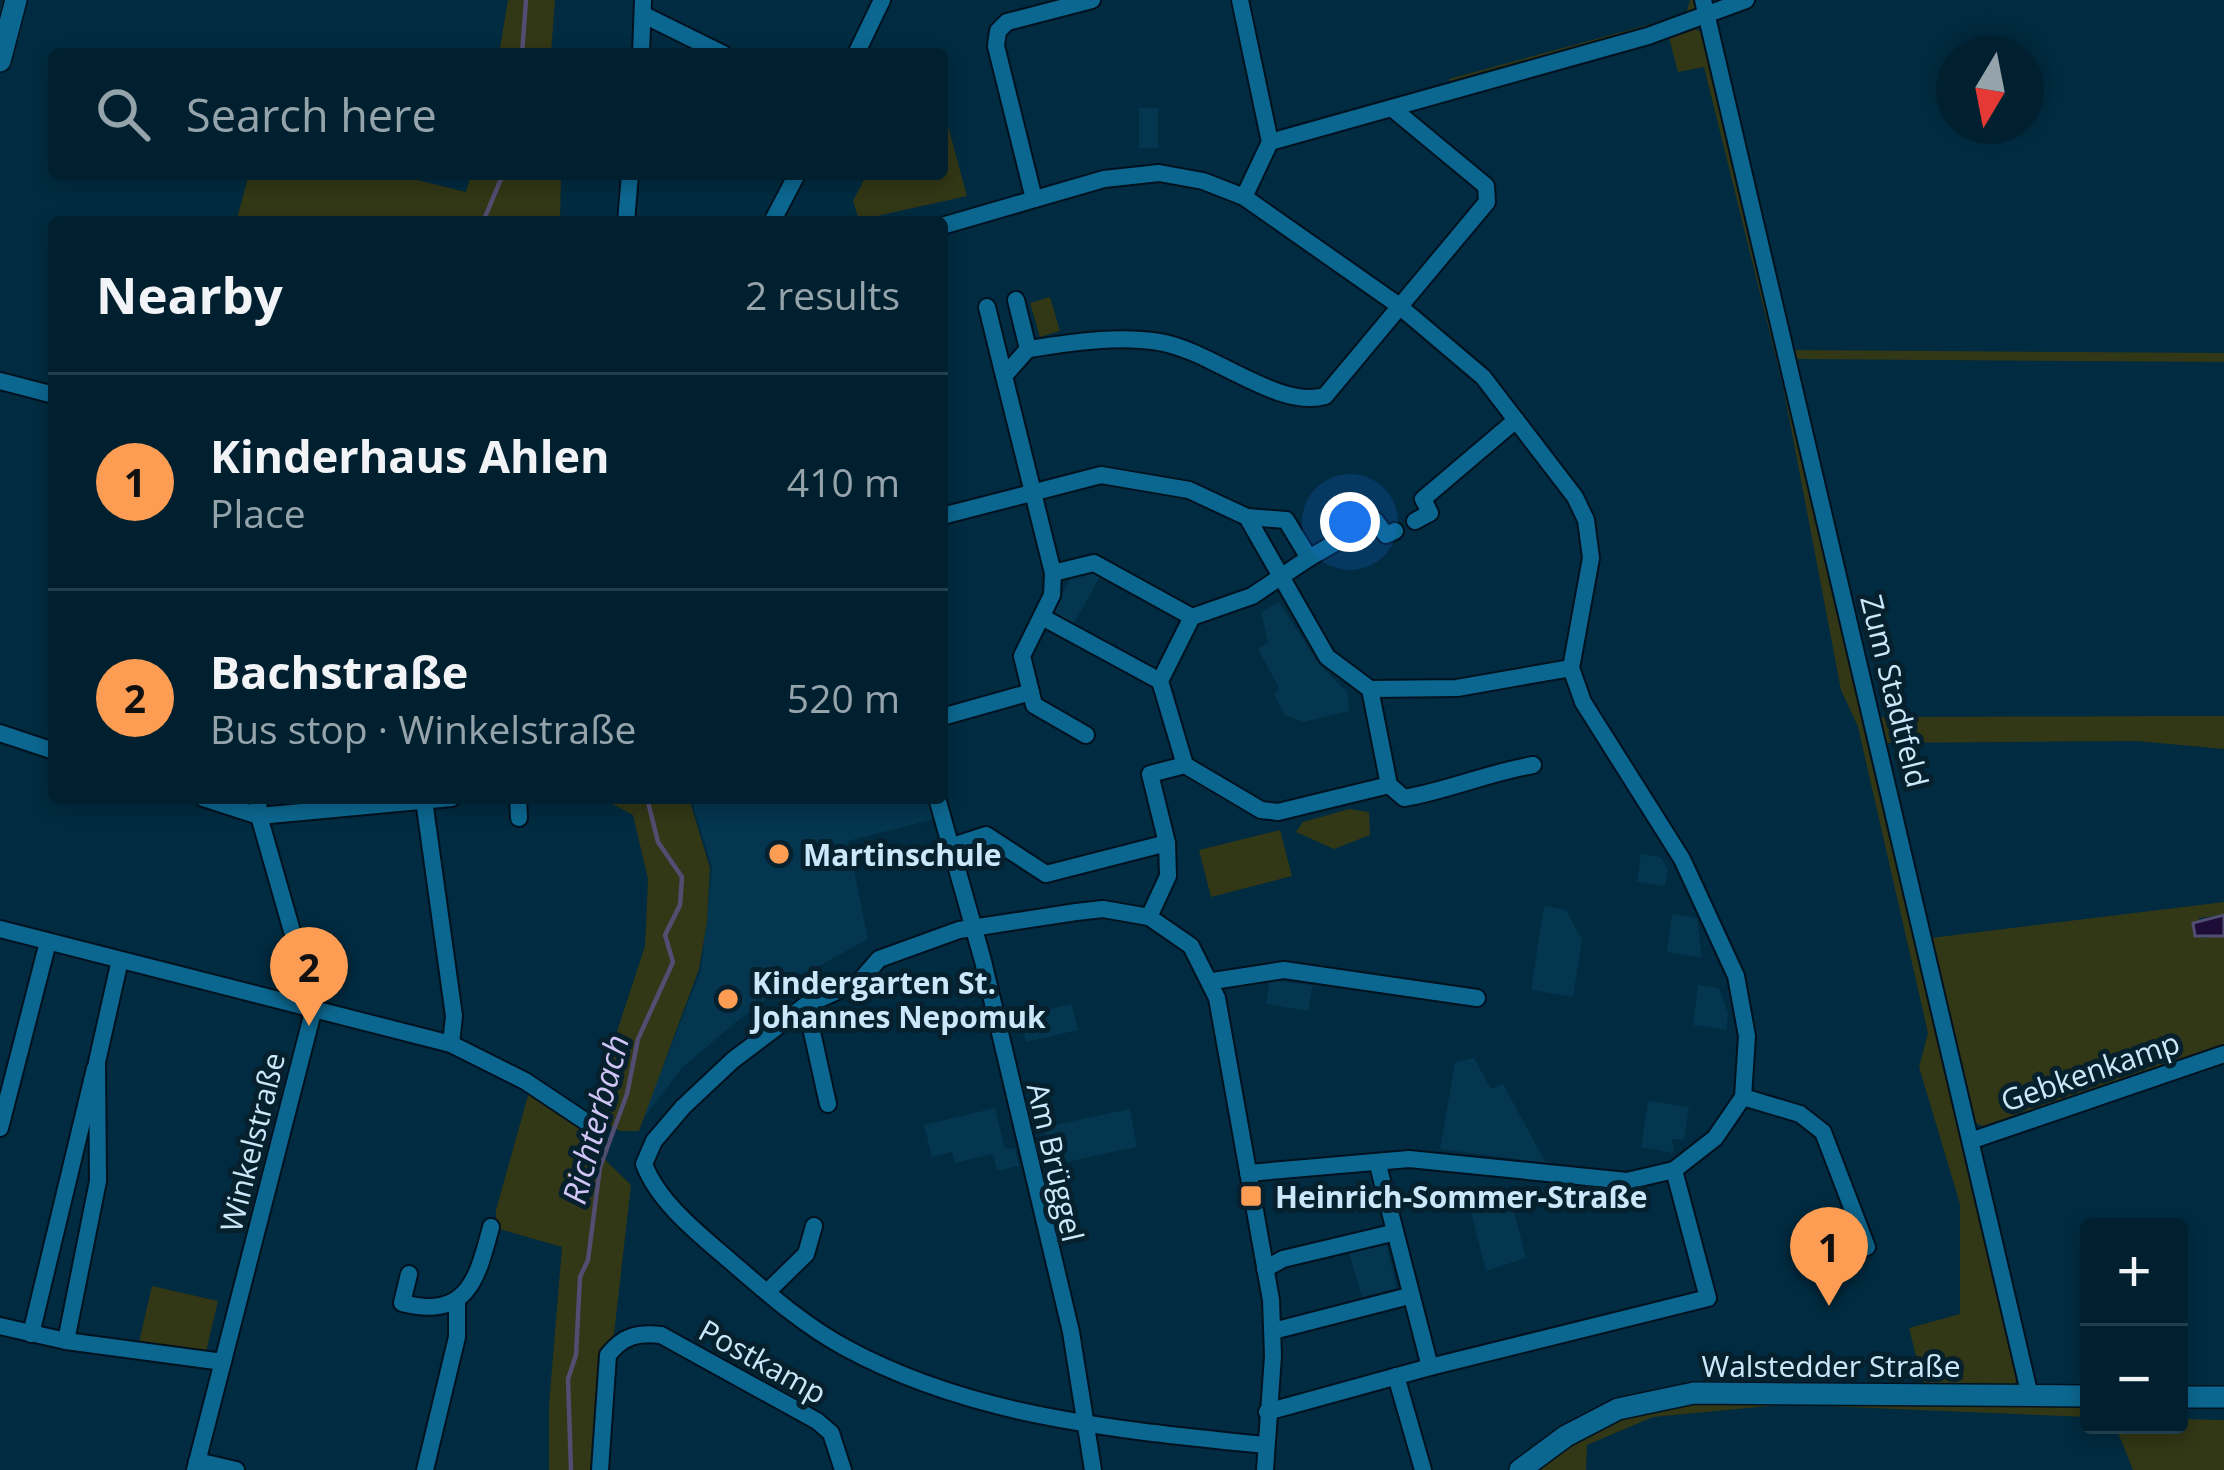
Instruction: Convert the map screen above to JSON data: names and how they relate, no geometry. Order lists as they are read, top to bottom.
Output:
{
  "streets": {
    "main road": ["Walstedder Straße"],
    "street": [
      "Zum Stadtfeld",
      "Gebkenkamp",
      "Winkelstraße",
      "Am Brüggel",
      "Postkamp"
    ]
  },
  "crossings": [
    ["Zum Stadtfeld", "Gebkenkamp"],
    ["Zum Stadtfeld", "Walstedder Straße"]
  ],
  "water": ["Richterbach"],
  "places": {
    "other": ["Martinschule", "Kindergarten St. Johannes Nepomuk"],
    "transit": ["Heinrich-Sommer-Straße"]
  },
  "north": "bottom",
  "page": {
    "search": "Search here",
    "heading": ["Nearby", "2 results"],
    "list": [
      {
        "mark": "1",
        "name": "Kinderhaus Ahlen",
        "note": "Place",
        "value": "410 m"
      },
      {
        "mark": "2",
        "name": "Bachstraße",
        "note": "Bus stop · Winkelstraße",
        "value": "520 m"
      }
    ],
    "pins": ["2", "1"],
    "map_buttons": ["+", "−"]
  }
}
